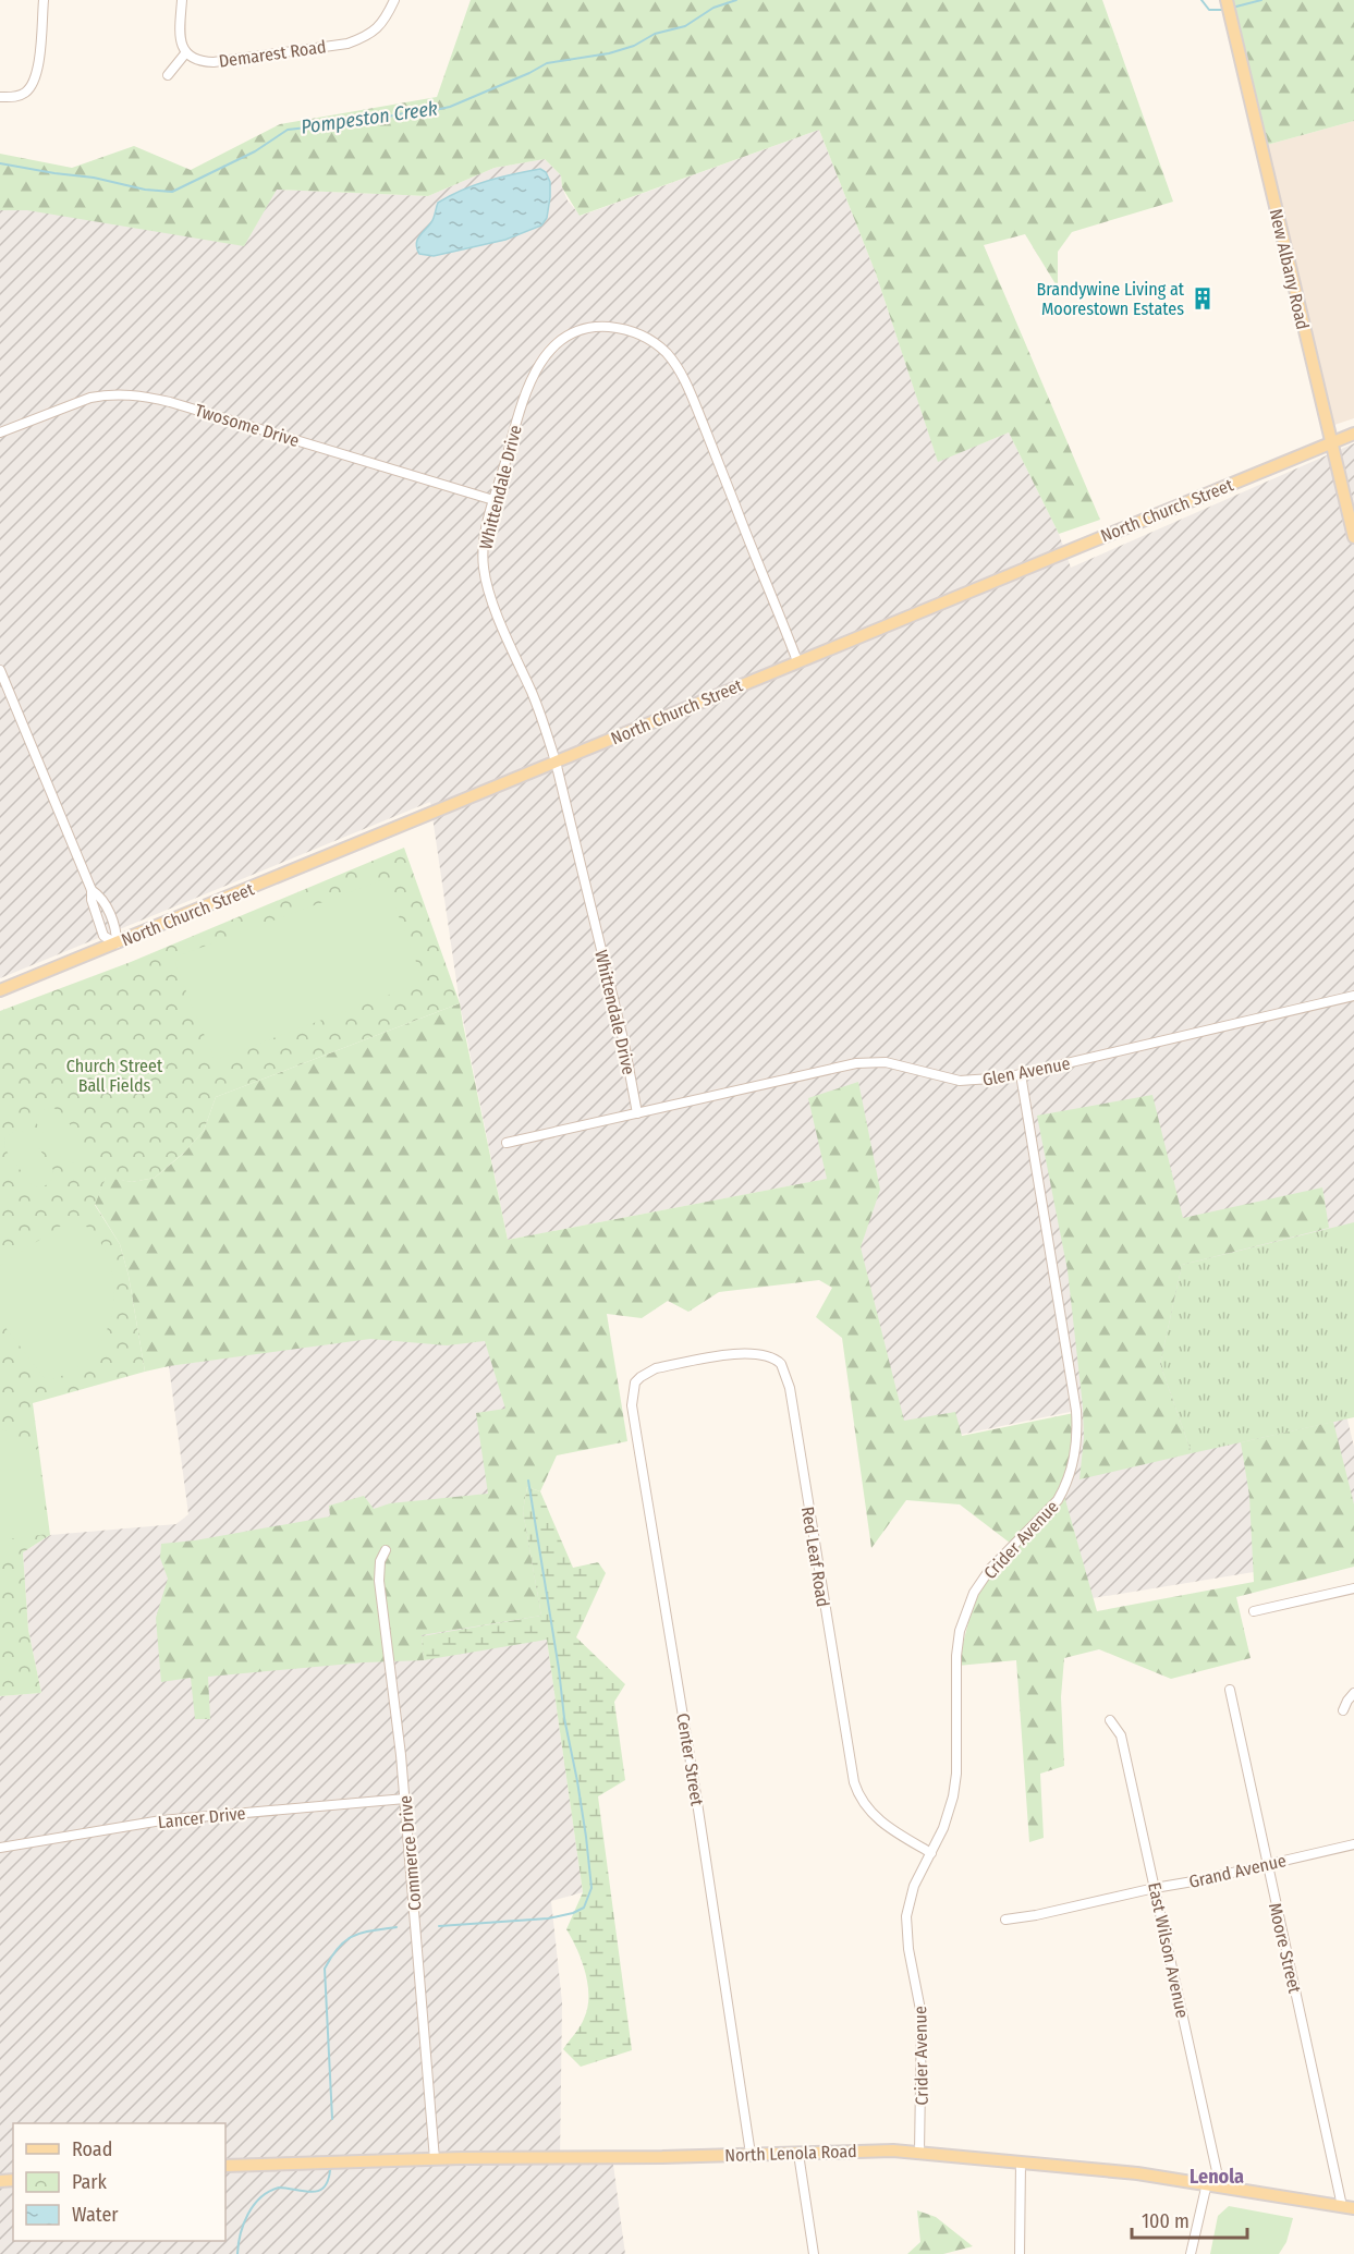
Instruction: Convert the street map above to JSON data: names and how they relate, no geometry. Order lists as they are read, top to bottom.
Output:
{
  "streets": {
    "main road": ["New Albany Road", "North Church Street", "North Lenola Road"],
    "street": [
      "Demarest Road",
      "Twosome Drive",
      "Whittendale Drive",
      "Glen Avenue",
      "Crider Avenue",
      "Red Leaf Road",
      "Center Street",
      "Lancer Drive",
      "Commerce Drive",
      "Grand Avenue",
      "Moore Street",
      "East Wilson Avenue"
    ]
  },
  "crossings": [
    ["New Albany Road", "North Church Street"],
    ["Twosome Drive", "Whittendale Drive"],
    ["Whittendale Drive", "North Church Street"],
    ["Whittendale Drive", "Glen Avenue"],
    ["Glen Avenue", "Crider Avenue"],
    ["Crider Avenue", "Red Leaf Road"],
    ["Crider Avenue", "North Lenola Road"],
    ["Red Leaf Road", "Center Street"],
    ["Center Street", "North Lenola Road"],
    ["Lancer Drive", "Commerce Drive"],
    ["Commerce Drive", "North Lenola Road"],
    ["Grand Avenue", "Moore Street"],
    ["Grand Avenue", "East Wilson Avenue"],
    ["Moore Street", "North Lenola Road"],
    ["East Wilson Avenue", "North Lenola Road"]
  ],
  "districts": ["Lenola"],
  "water": ["Pompeston Creek"],
  "parks": ["Church Street Ball Fields"],
  "places": {
    "building": ["Brandywine Living at Moorestown Estates"]
  },
  "legend": ["Road", "Park", "Water"],
  "scale_bar": "100 m"
}
